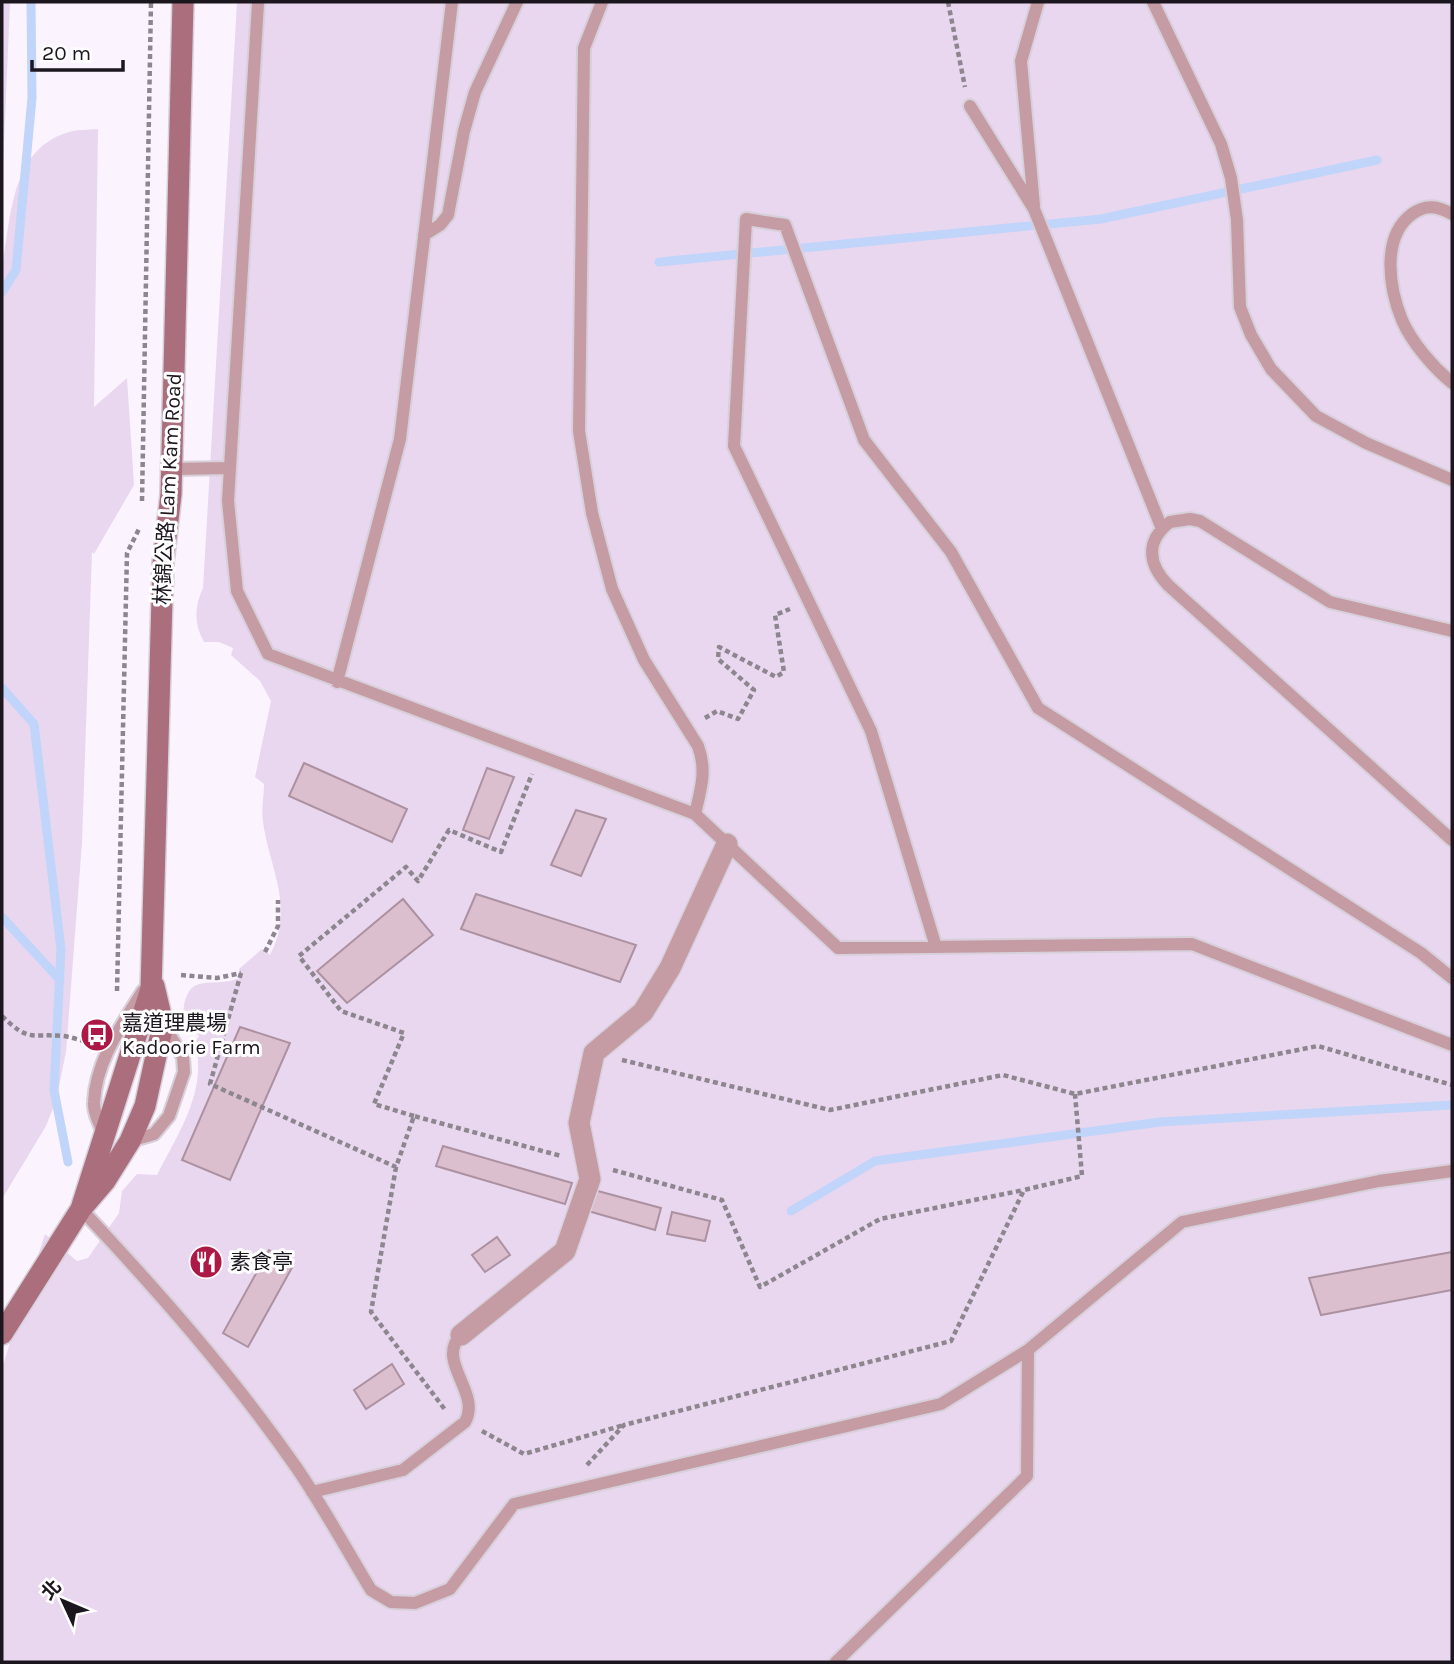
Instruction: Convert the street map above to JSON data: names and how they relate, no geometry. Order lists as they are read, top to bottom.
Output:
{
  "streets": {
    "main road": ["林錦公路 Lam Kam Road"]
  },
  "places": {
    "bus stop": ["嘉道理農場 Kadoorie Farm"],
    "restaurant": ["素食亭"]
  },
  "scale_bar": "20 m",
  "north": "top left"
}
